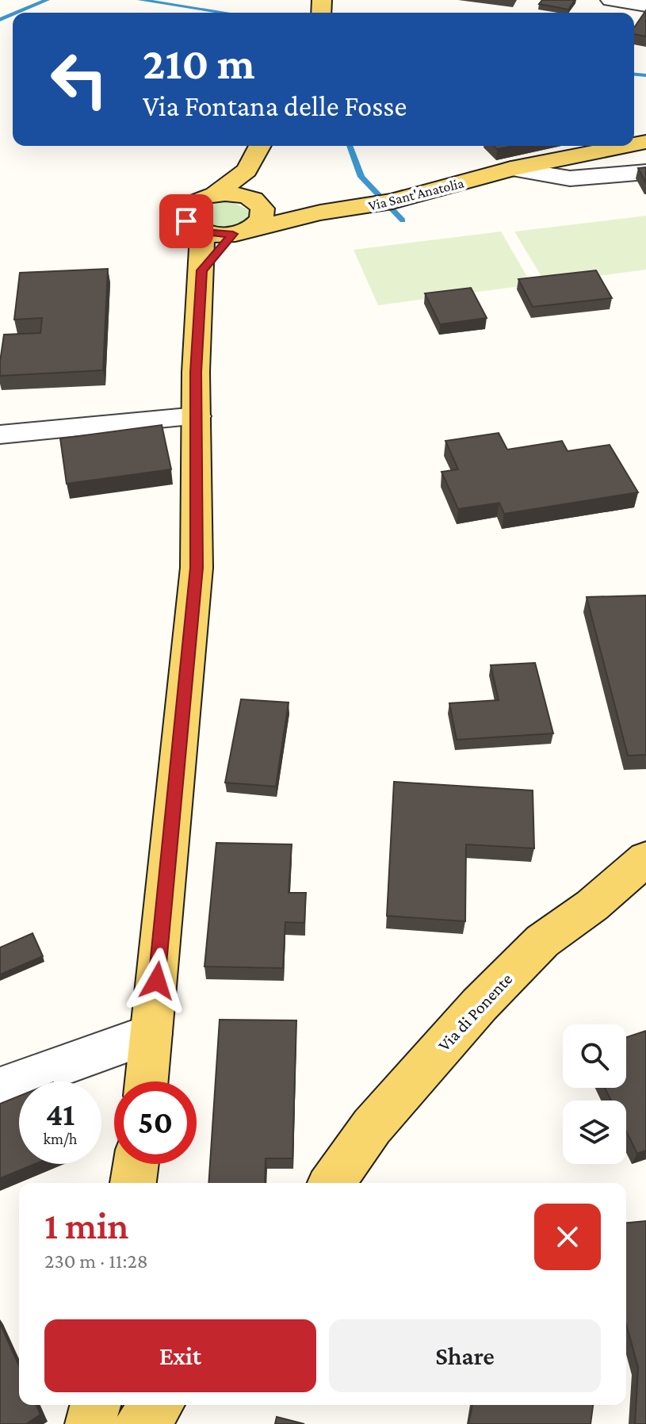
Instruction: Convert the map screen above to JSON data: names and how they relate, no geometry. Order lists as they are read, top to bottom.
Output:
{
  "streets": {
    "main road": ["Via Sant'Anatolia", "Via di Ponente"]
  },
  "page": {
    "turn": ["210 m", "Via Fontana delle Fosse"],
    "speed": "41 km/h",
    "limit": "50",
    "heading": ["1 min", "230 m · 11:28"],
    "buttons": ["Exit", "Share"]
  }
}
